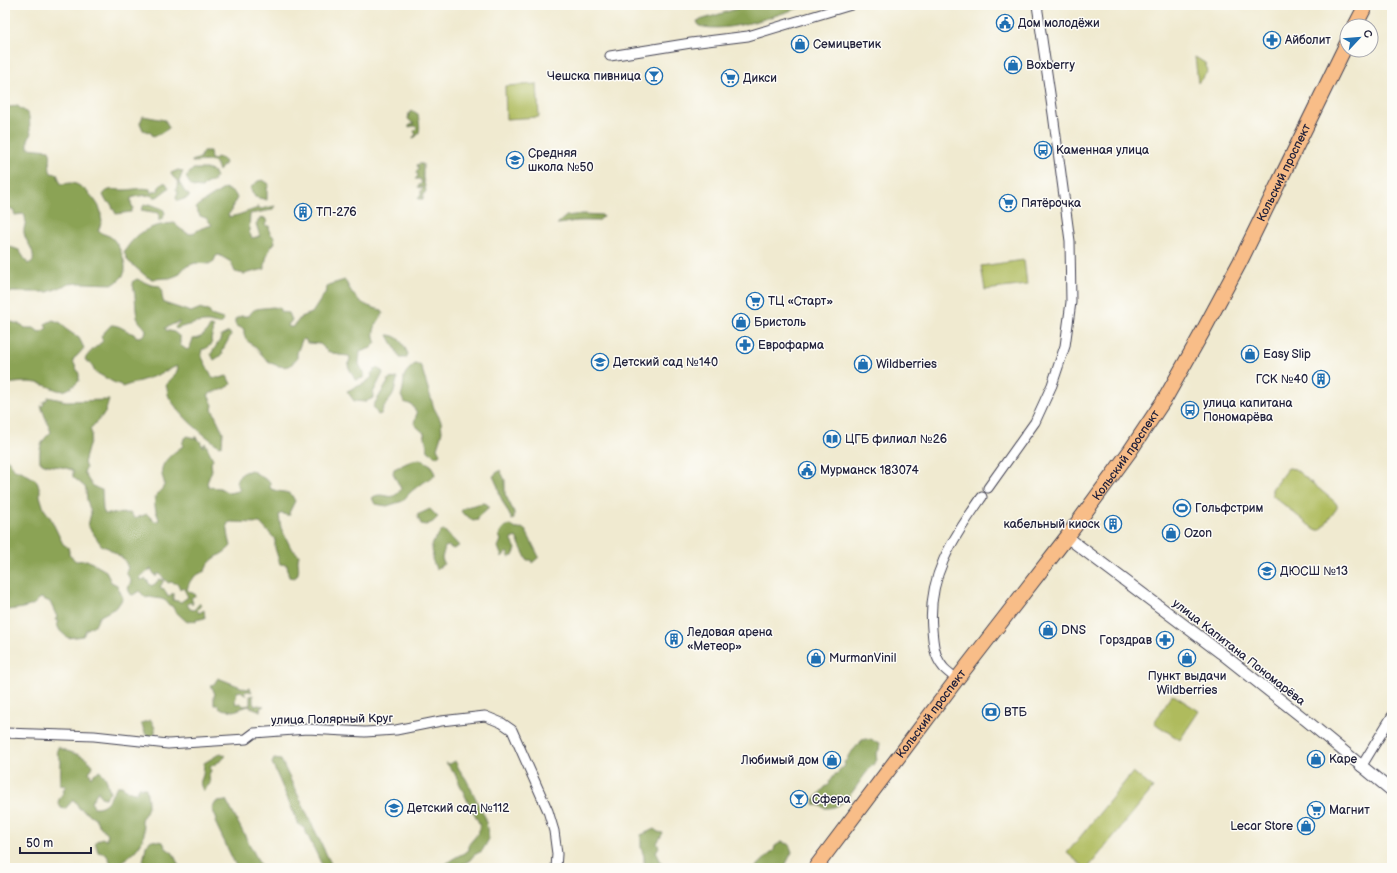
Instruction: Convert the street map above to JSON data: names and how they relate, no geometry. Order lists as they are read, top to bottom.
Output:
{
  "streets": {
    "main road": ["Кольский проспект"],
    "street": ["улица Капитана Пономарёва", "улица Полярный Круг"]
  },
  "crossings": [
    ["Кольский проспект", "улица Капитана Пономарёва"]
  ],
  "places": {
    "public building": ["Дом молодёжи", "Мурманск 183074"],
    "pharmacy": ["Айболит", "Еврофарма", "Горздрав"],
    "shop": [
      "Семицветик",
      "Boxberry",
      "Бристоль",
      "Easy Slip",
      "Wildberries",
      "Ozon",
      "DNS",
      "MurmanVinil",
      "Пункт выдачи Wildberries",
      "Каре",
      "Любимый дом",
      "Lecar Store"
    ],
    "bar": ["Чешска пивница", "Сфера"],
    "supermarket": [
      "Дикси",
      "Пятёрочка",
      "ТЦ «Старт»",
      "Магнит"
    ],
    "bus stop": ["Каменная улица", "улица капитана Пономарёва"],
    "school or university": [
      "Средняя школа №50",
      "Детский сад №140",
      "ДЮСШ №13",
      "Детский сад №112"
    ],
    "building": [
      "ТП-276",
      "ГСК №40",
      "кабельный киоск",
      "Ледовая арена «Метеор»"
    ],
    "library": ["ЦГБ филиал №26"],
    "sports": ["Гольфстрим"],
    "bank": ["ВТБ"]
  },
  "scale_bar": "50 m",
  "north": "top right"
}
